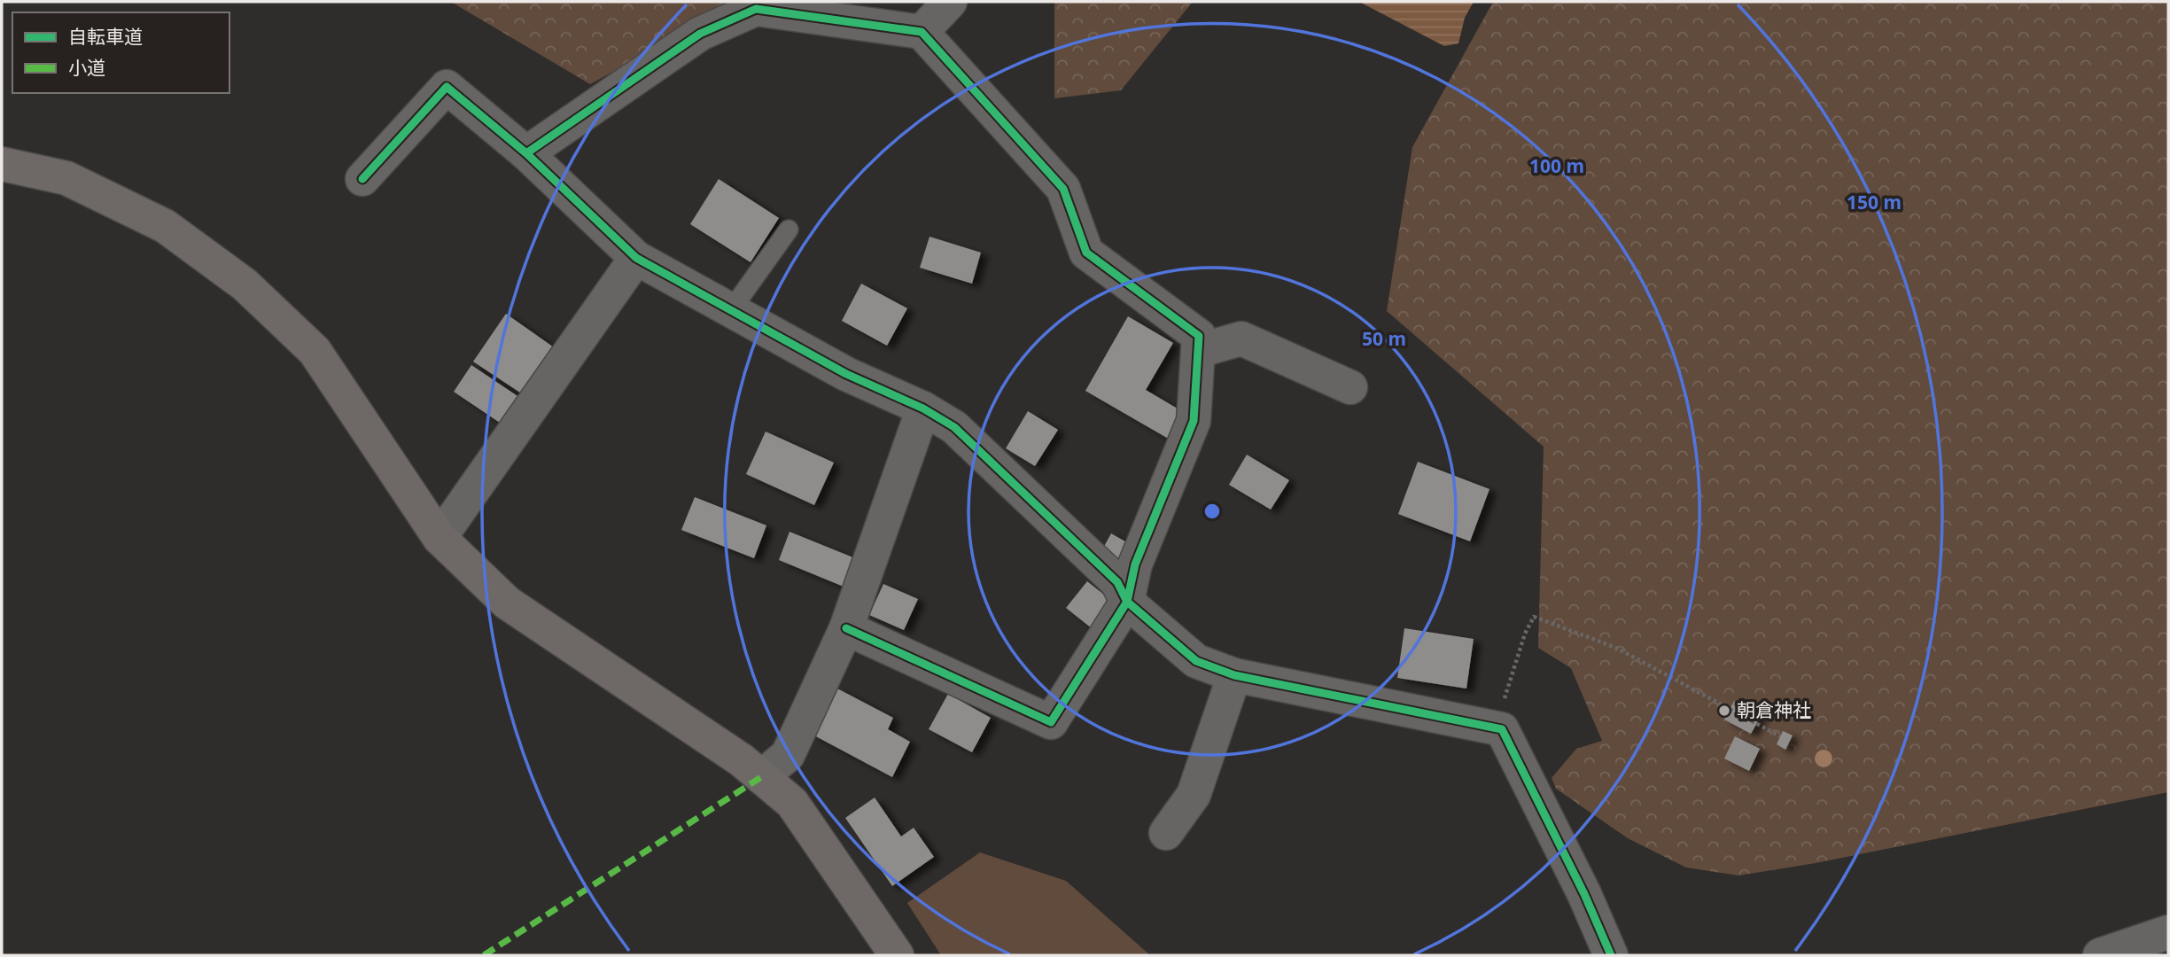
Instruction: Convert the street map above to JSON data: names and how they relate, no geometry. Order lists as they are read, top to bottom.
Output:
{
  "places": ["朝倉神社"],
  "legend": ["自転車道", "小道"],
  "rings": ["100 m", "150 m", "50 m"]
}
